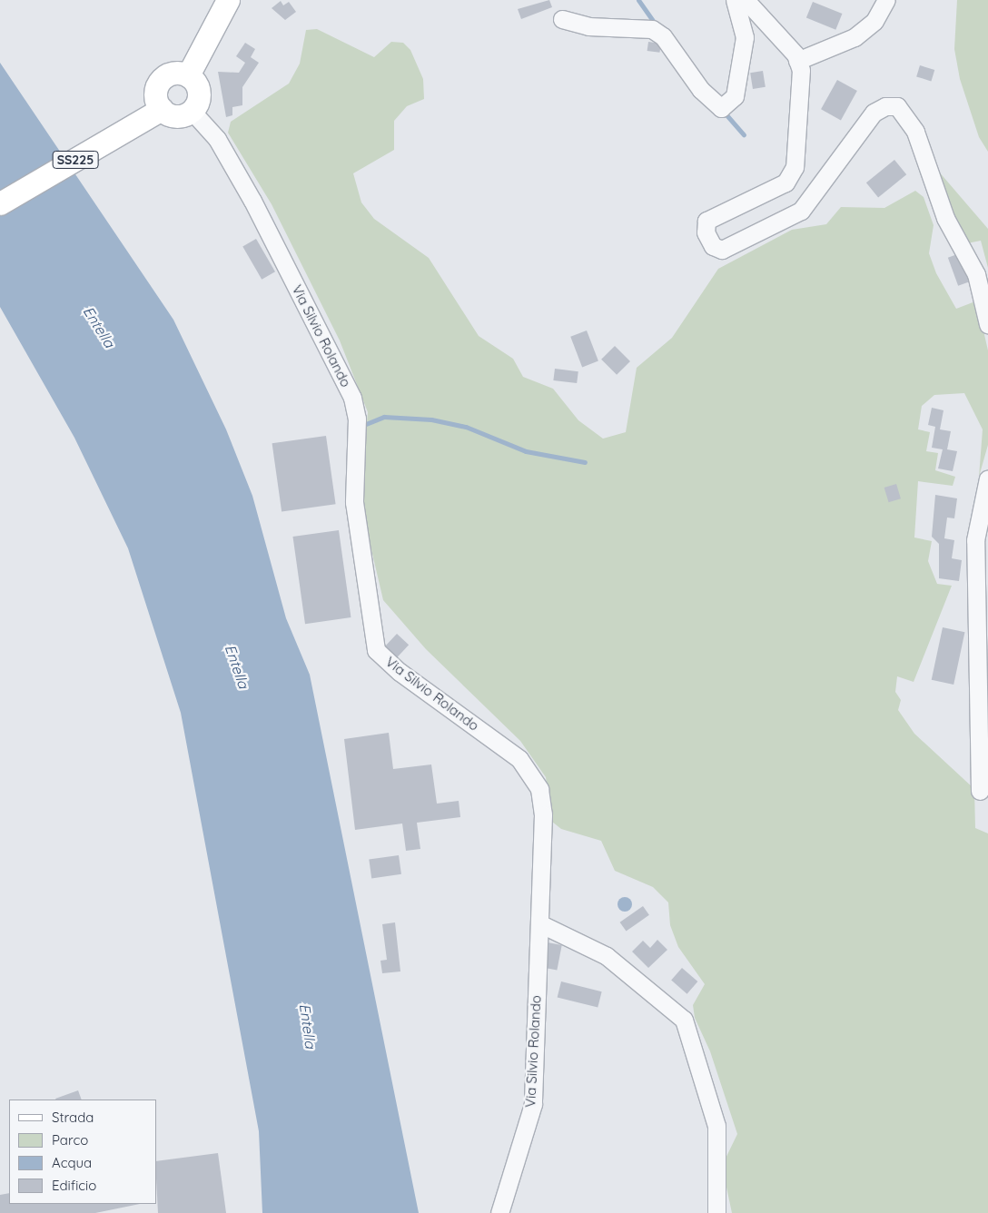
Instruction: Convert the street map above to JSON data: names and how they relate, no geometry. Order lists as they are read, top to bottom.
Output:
{
  "streets": {
    "main road": ["SS225"],
    "street": ["Via Silvio Rolando"]
  },
  "crossings": [
    ["SS225", "Via Silvio Rolando"]
  ],
  "water": ["Entella"],
  "legend": [
    "Strada",
    "Parco",
    "Acqua",
    "Edificio"
  ]
}
